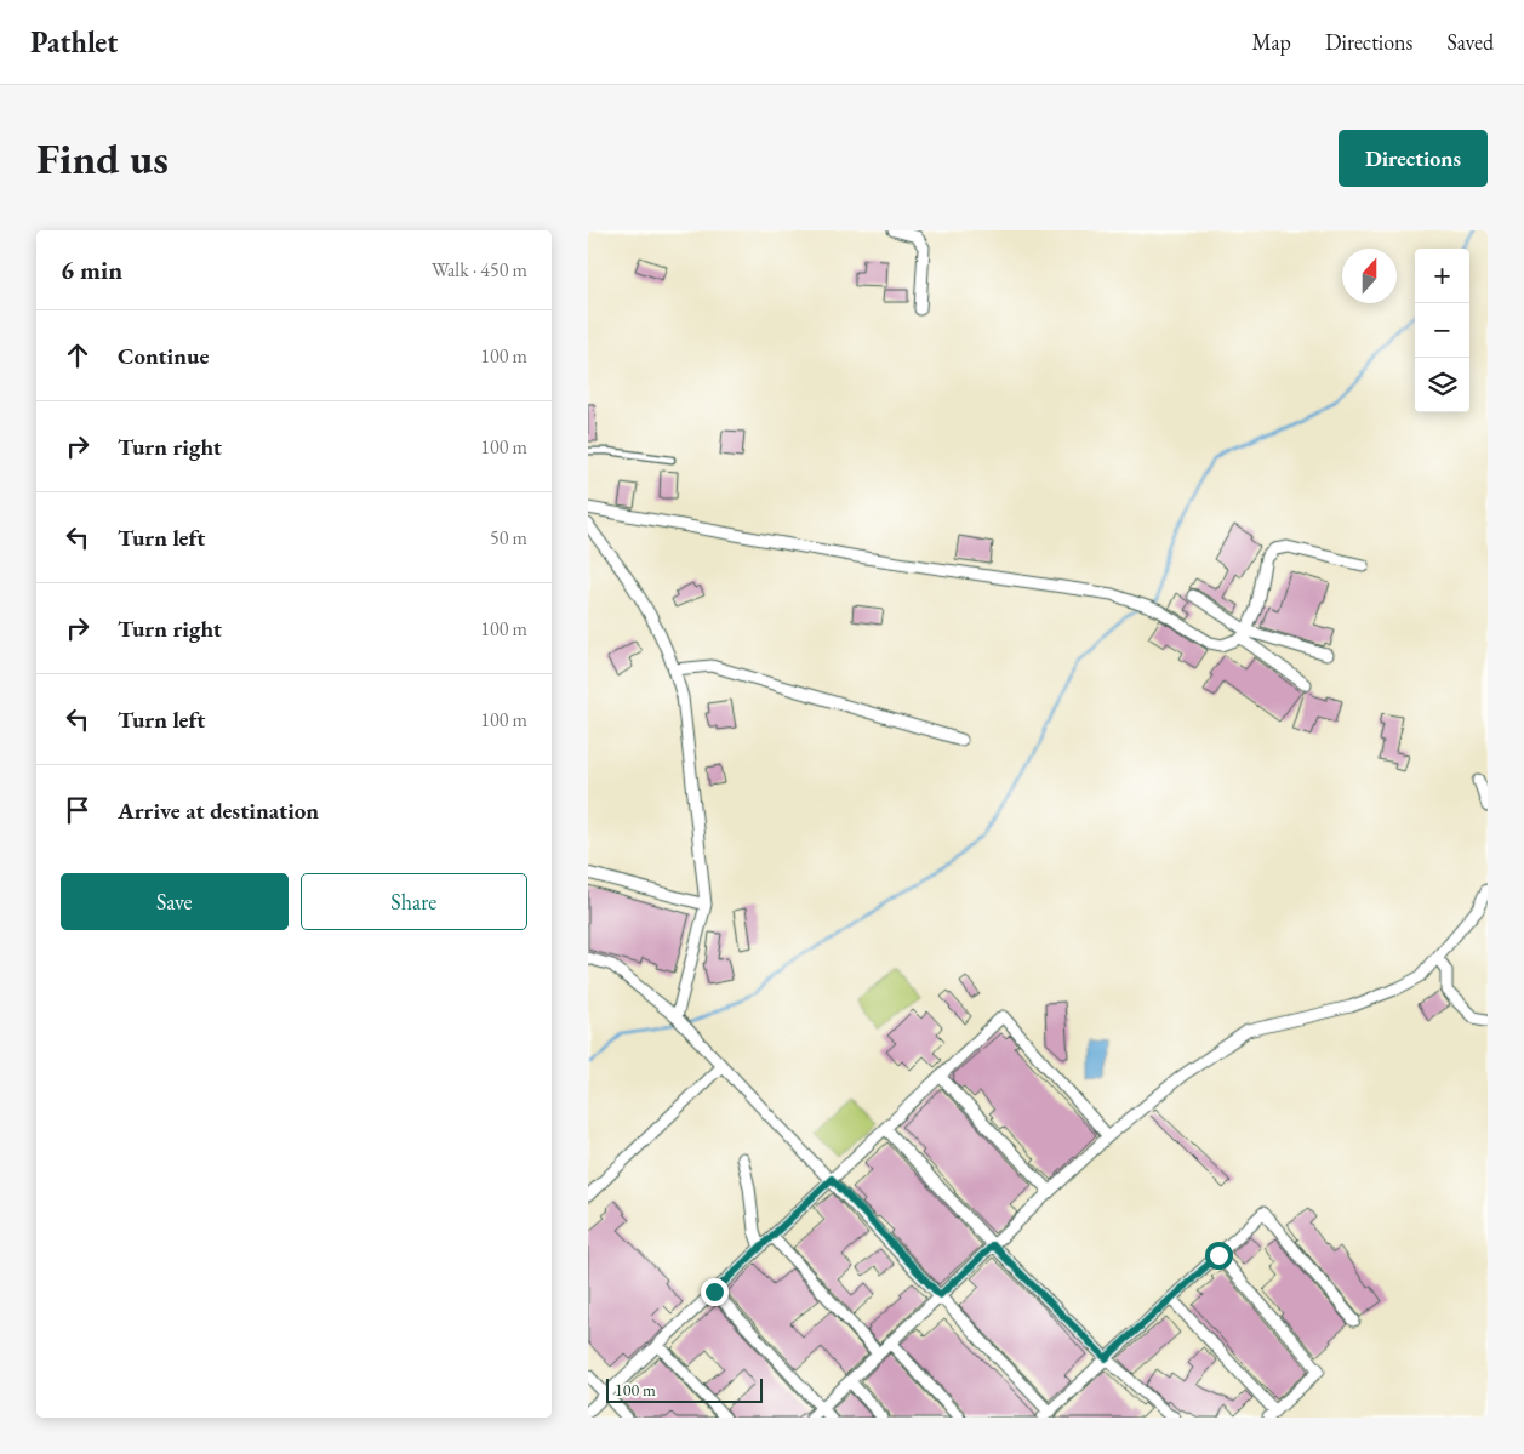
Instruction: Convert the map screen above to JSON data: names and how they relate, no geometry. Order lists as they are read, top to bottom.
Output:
{
  "scale_bar": "100 m",
  "north": "top",
  "page": {
    "header": "Pathlet",
    "nav": ["Map", "Directions", "Saved"],
    "buttons": [
      "Directions",
      ["Save", "Share"]
    ],
    "title": "Find us",
    "heading": ["6 min", "Walk · 450 m"],
    "map_buttons": ["+", "−"],
    "list": [
      ["Continue", "100 m"],
      ["Turn right", "100 m"],
      ["Turn left", "50 m"],
      ["Turn right", "100 m"],
      ["Turn left", "100 m"],
      "Arrive at destination"
    ],
    "scale": "100 m"
  }
}
